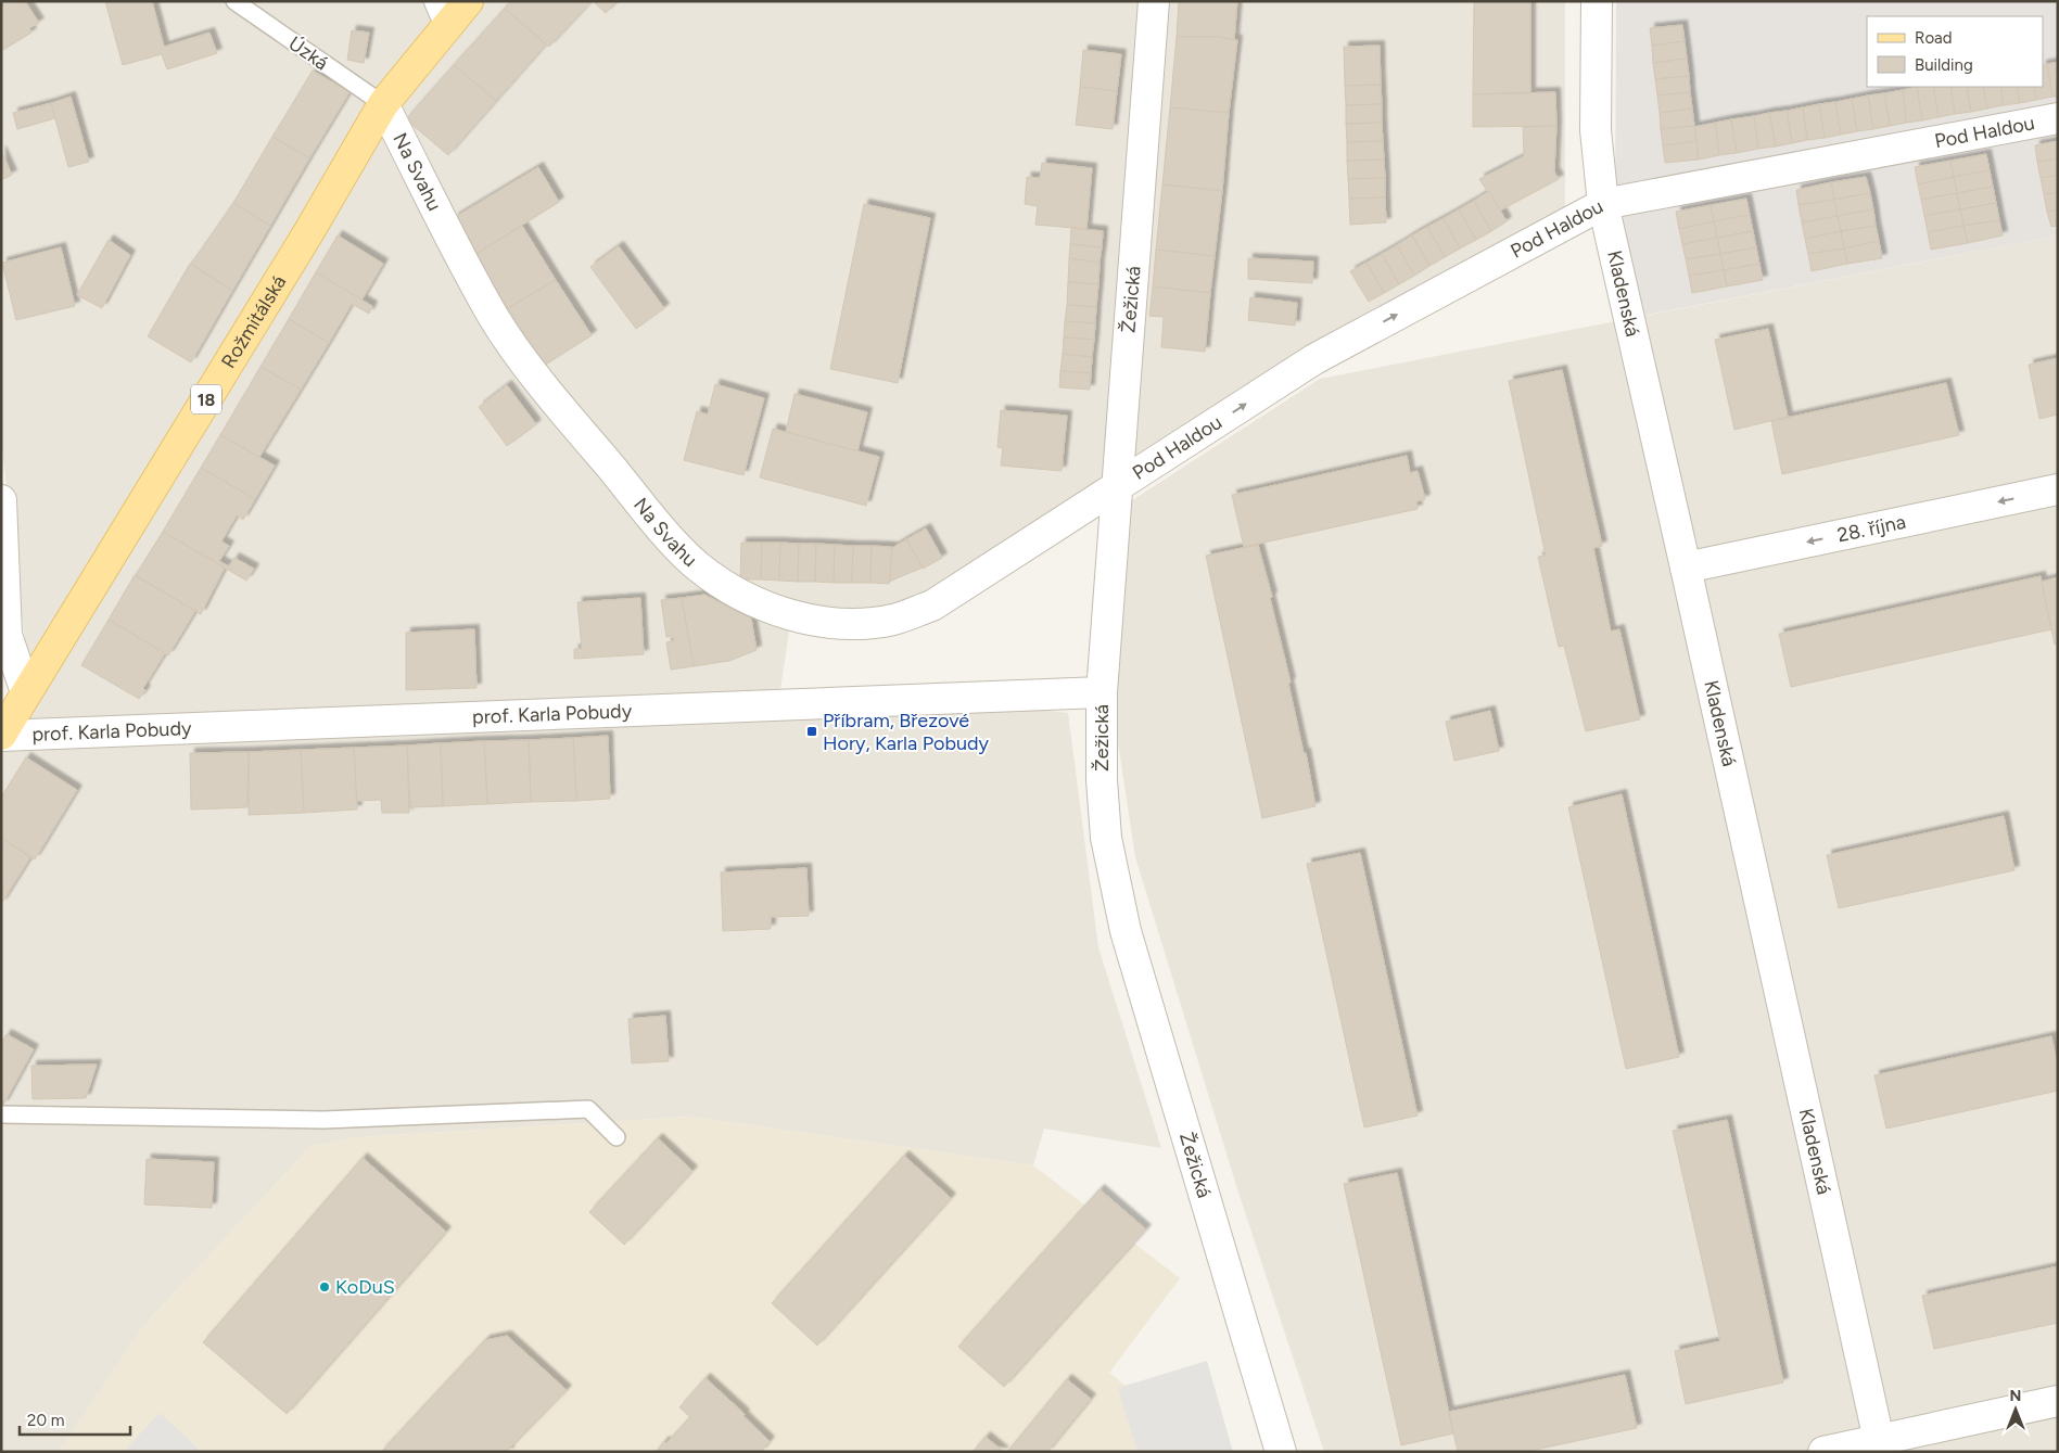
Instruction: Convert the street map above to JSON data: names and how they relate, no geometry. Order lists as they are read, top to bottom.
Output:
{
  "streets": {
    "main road": ["Rožmitálská", "18"],
    "street": [
      "Pod Haldou",
      "Na Svahu",
      "Kladenská",
      "Žežická",
      "28. října",
      "prof. Karla Pobudy"
    ],
    "lane": ["Úzká"]
  },
  "crossings": [
    ["Úzká", "Na Svahu"],
    ["Úzká", "Rožmitálská"],
    ["Pod Haldou", "Na Svahu"],
    ["Pod Haldou", "Kladenská"],
    ["Pod Haldou", "Žežická"],
    ["Na Svahu", "Žežická"],
    ["Na Svahu", "Rožmitálská"],
    ["Kladenská", "28. října"],
    ["Žežická", "prof. Karla Pobudy"],
    ["Rožmitálská", "prof. Karla Pobudy"]
  ],
  "one_way": ["Pod Haldou", "28. října"],
  "places": {
    "transit": ["Příbram, Březové Hory, Karla Pobudy"],
    "other": ["KoDuS"]
  },
  "legend": ["Road", "Building"],
  "scale_bar": "20 m",
  "north": "top"
}
